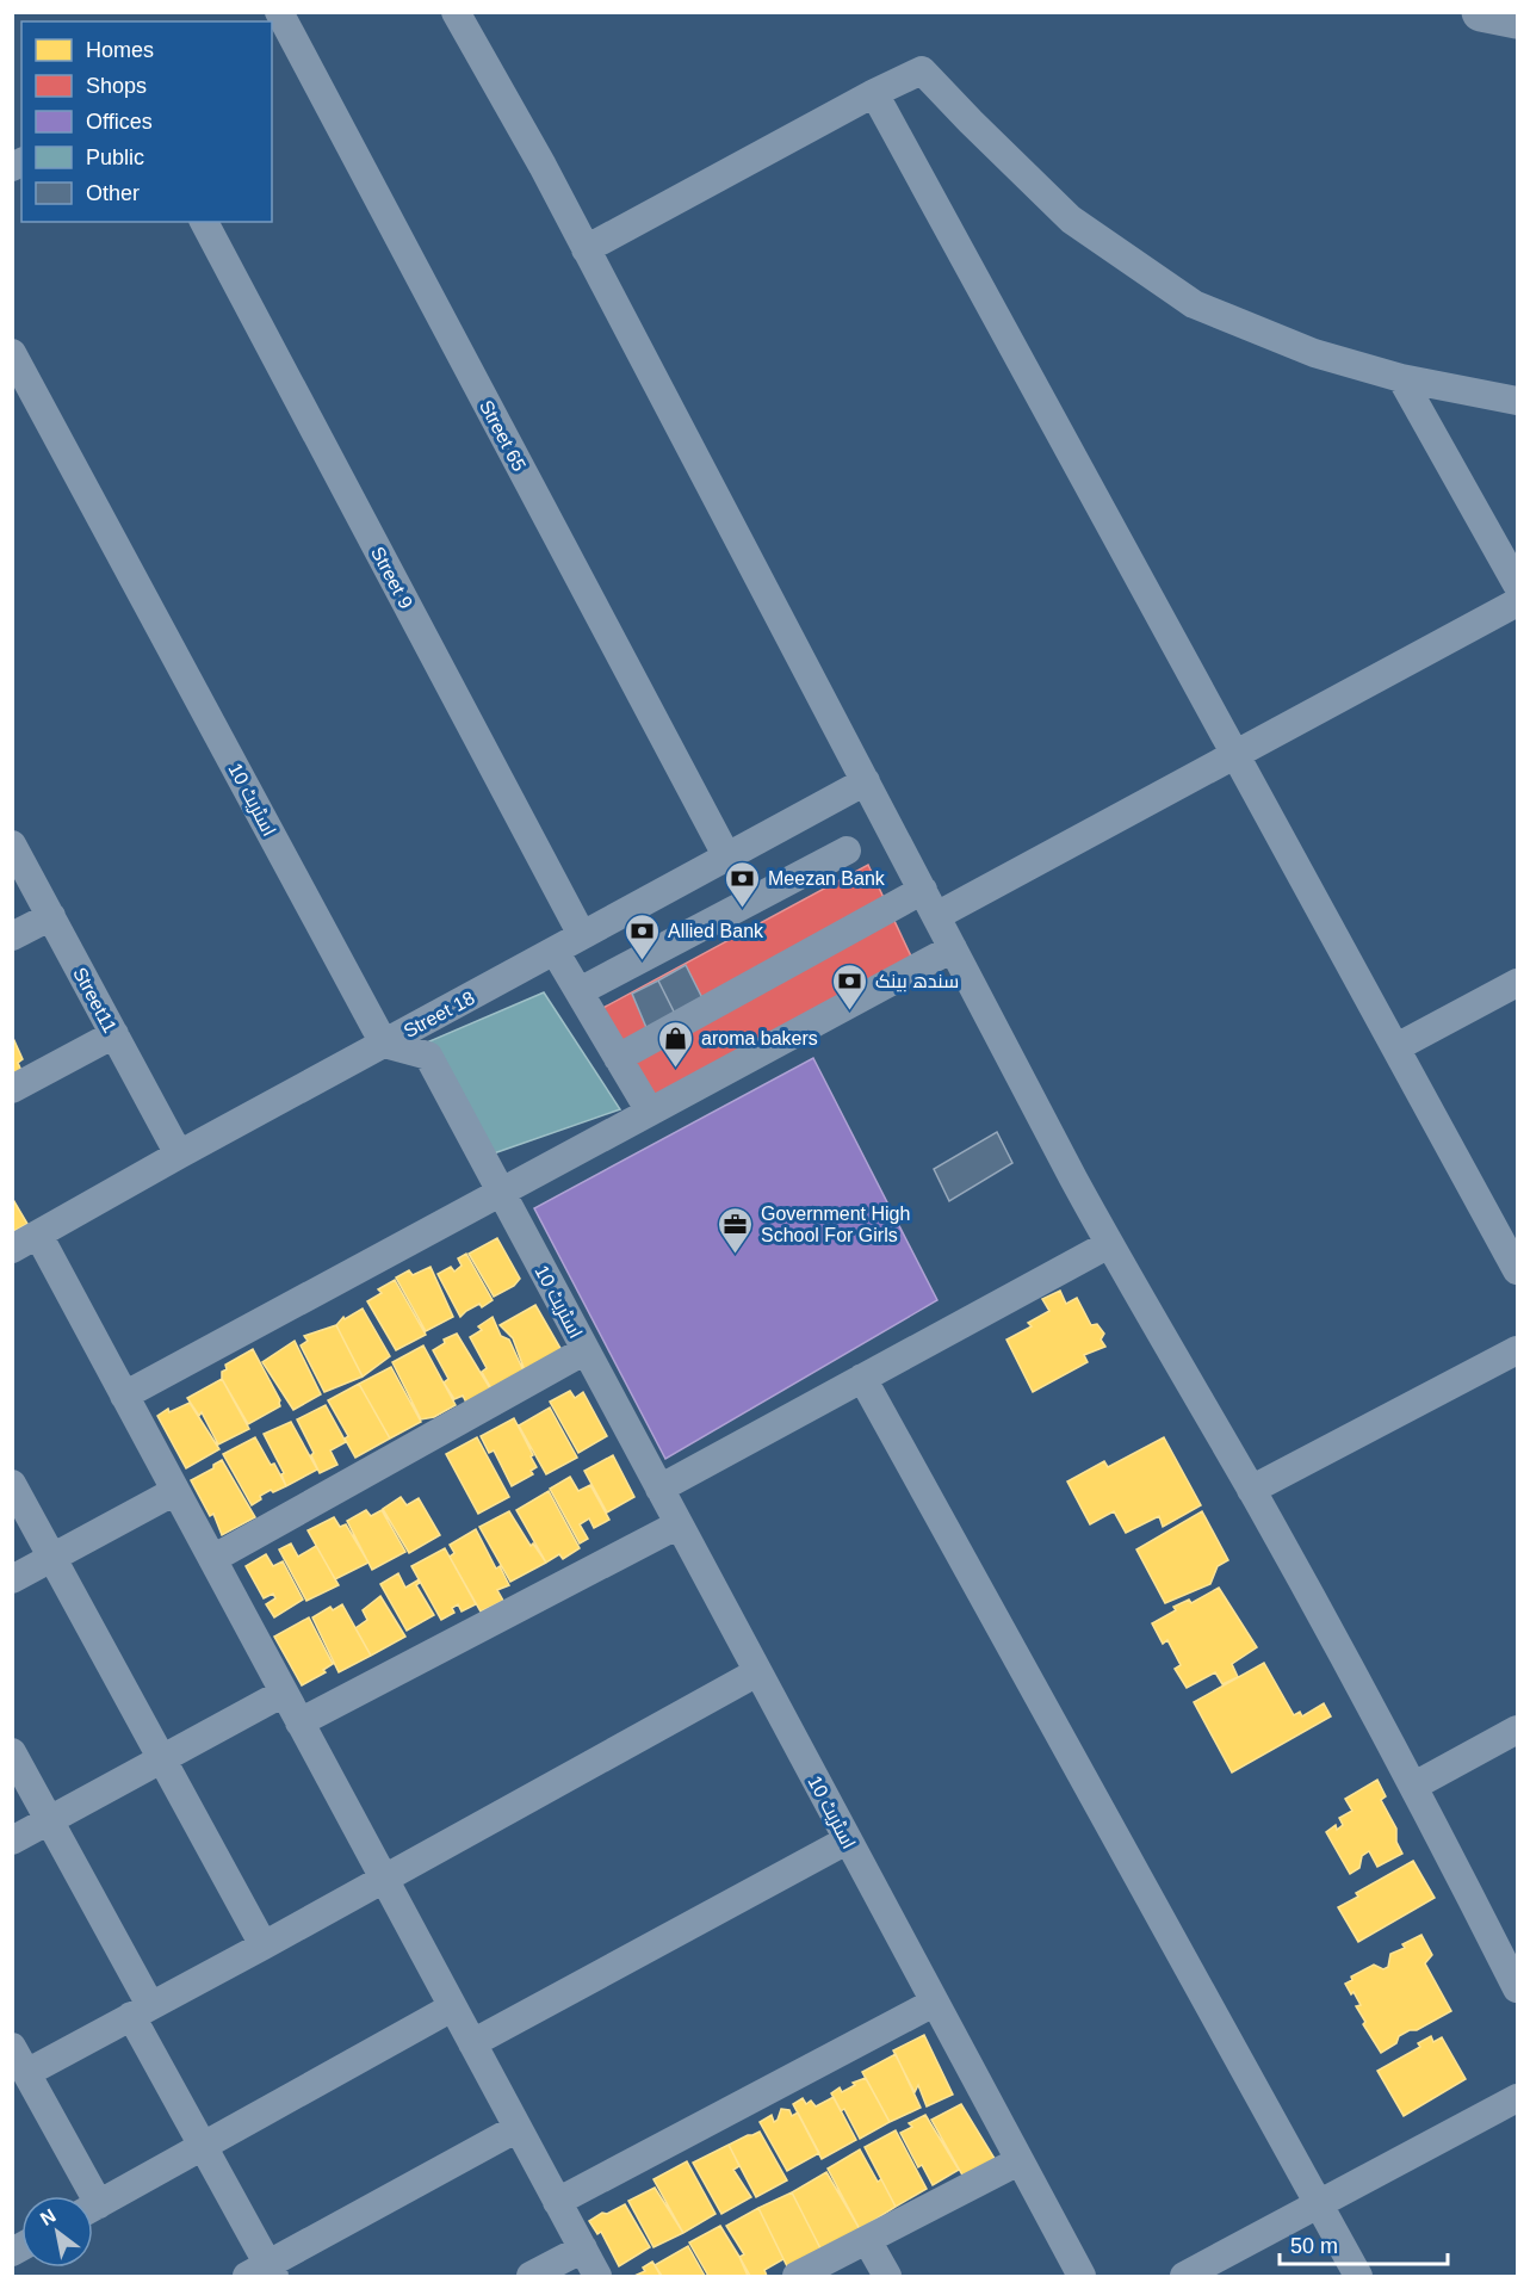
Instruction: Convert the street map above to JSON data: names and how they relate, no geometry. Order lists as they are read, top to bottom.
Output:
{
  "streets": {
    "street": [
      "Street 65",
      "Street 9",
      "اسٹریٹ 10",
      "Street11",
      "Street 18"
    ]
  },
  "crossings": [
    ["Street 65", "Street 18"],
    ["Street 9", "Street 18"],
    ["اسٹریٹ 10", "Street 18"],
    ["Street11", "Street 18"]
  ],
  "places": {
    "bank": ["Meezan Bank", "Allied Bank", "سندھ بینک"],
    "shop": ["aroma bakers"],
    "office": ["Government High School For Girls"]
  },
  "legend": [
    "Homes",
    "Shops",
    "Offices",
    "Public",
    "Other"
  ],
  "scale_bar": "50 m",
  "north": "top left"
}
